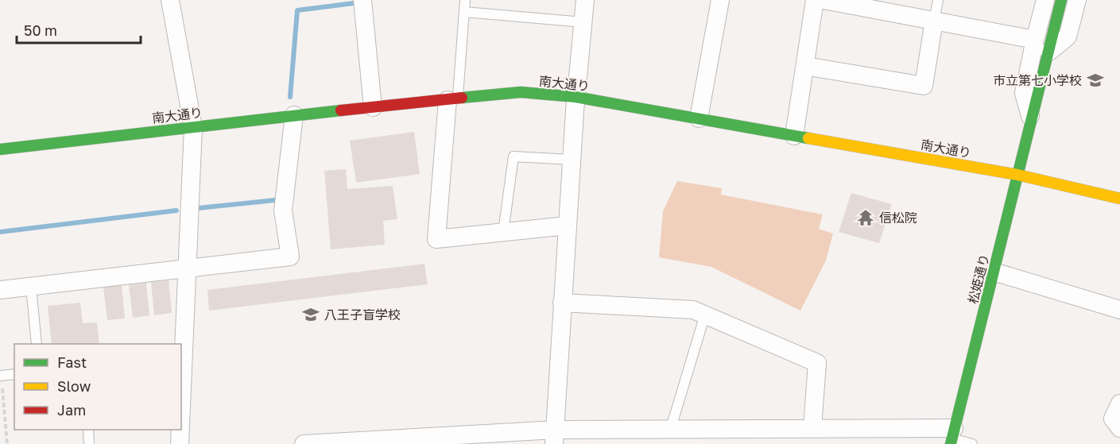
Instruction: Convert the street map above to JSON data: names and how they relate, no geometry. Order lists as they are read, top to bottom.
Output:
{
  "streets": {
    "street": ["南大通り", "松姫通り"]
  },
  "crossings": [
    ["南大通り", "松姫通り"]
  ],
  "places": {
    "school or university": ["市立第七小学校", "八王子盲学校"],
    "temple": ["信松院"]
  },
  "legend": ["Fast", "Slow", "Jam"],
  "scale_bar": "50 m"
}
